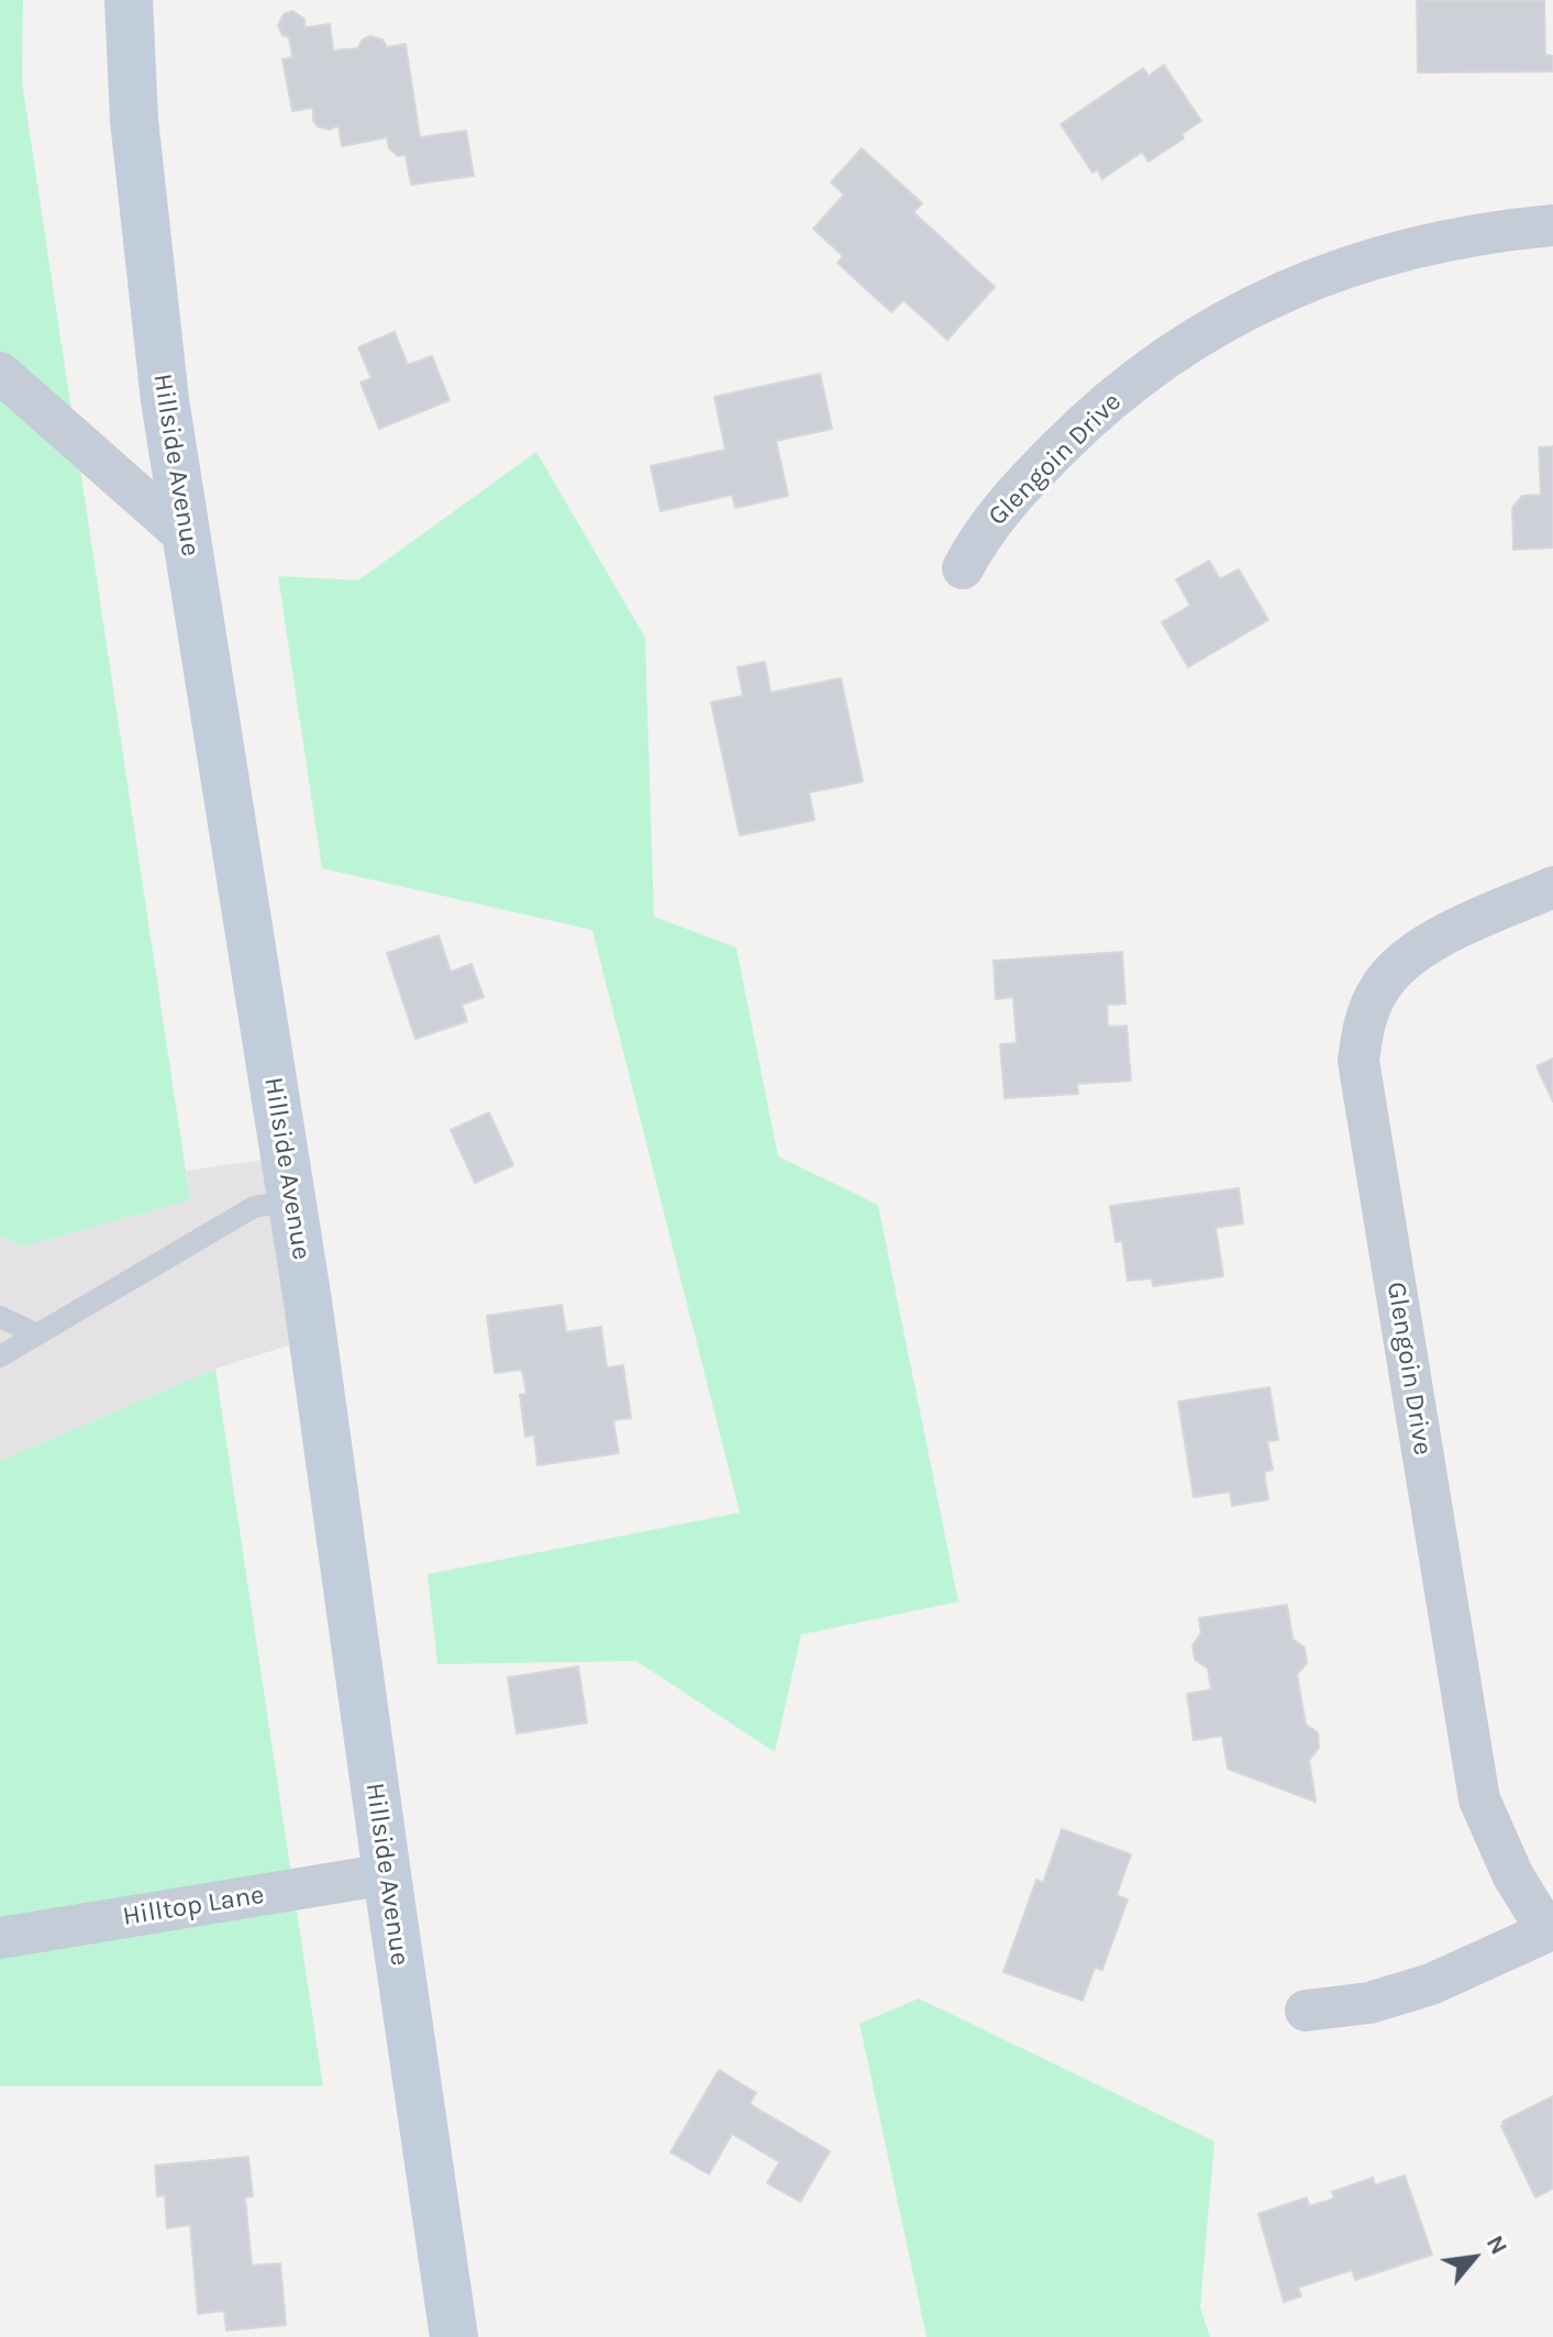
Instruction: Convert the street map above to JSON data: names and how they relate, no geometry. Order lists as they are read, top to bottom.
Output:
{
  "streets": {
    "main road": ["Hillside Avenue"],
    "street": ["Glengoin Drive", "Hilltop Lane"]
  },
  "crossings": [
    ["Hillside Avenue", "Hilltop Lane"]
  ],
  "north": "top right"
}
